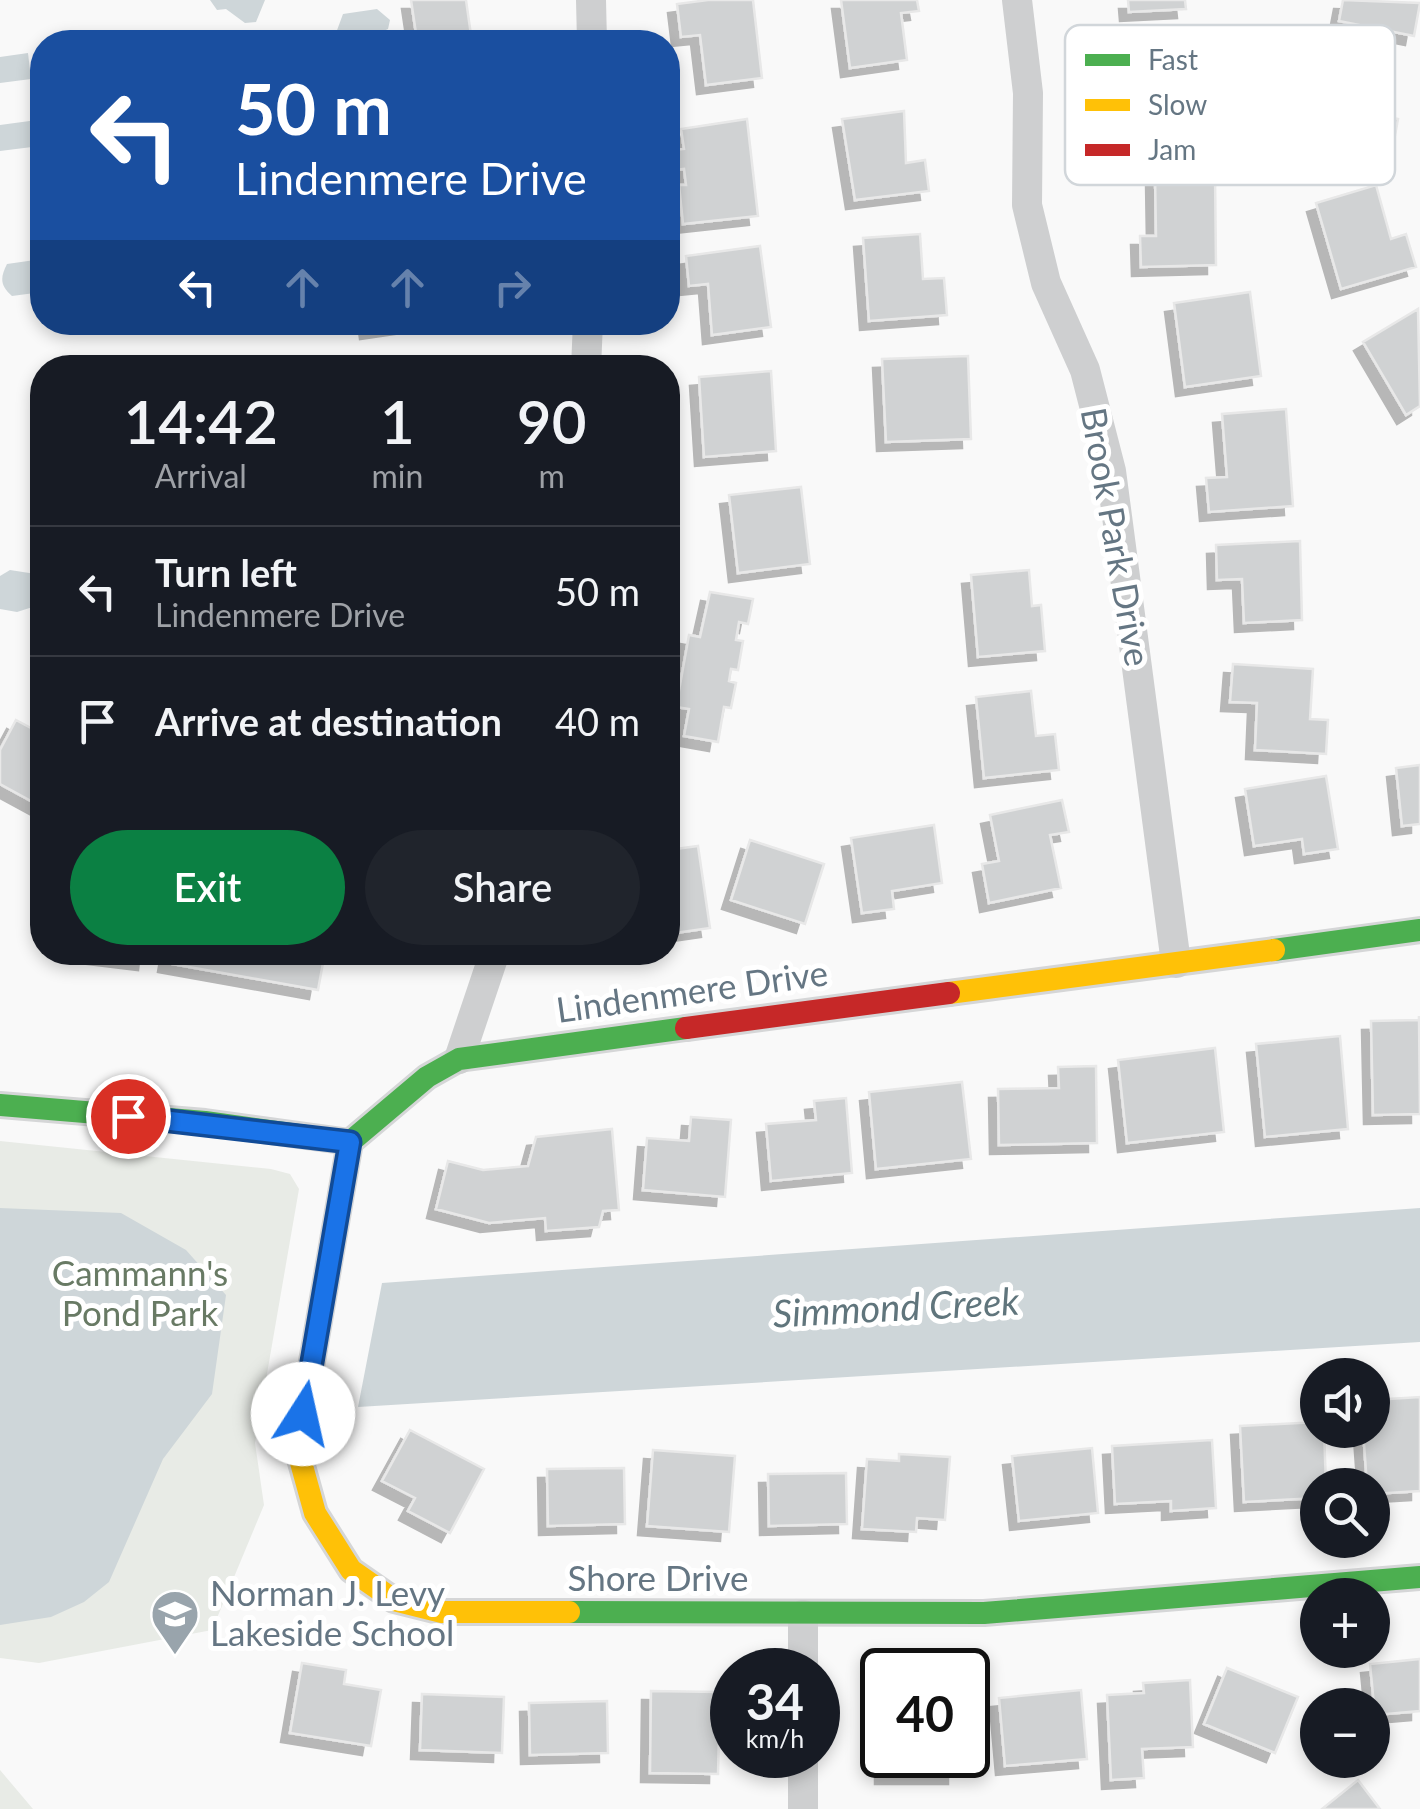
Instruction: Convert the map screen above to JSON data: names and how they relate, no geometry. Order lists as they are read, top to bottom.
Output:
{
  "streets": {
    "street": ["Brook Park Drive", "Lindenmere Drive", "Shore Drive"]
  },
  "crossings": [
    ["Brook Park Drive", "Lindenmere Drive"],
    ["Lindenmere Drive", "Shore Drive"]
  ],
  "water": ["Simmond Creek"],
  "parks": ["Cammann's Pond Park"],
  "places": {
    "school or university": ["Norman J. Levy Lakeside School"]
  },
  "legend": ["Fast", "Slow", "Jam"],
  "page": {
    "turn": ["50 m", "Lindenmere Drive"],
    "eta": [
      "14:42",
      "Arrival",
      "1",
      "min",
      "90",
      "m"
    ],
    "list": [
      {
        "name": "Turn left",
        "note": "Lindenmere Drive",
        "value": "50 m"
      },
      {
        "name": "Arrive at destination",
        "value": "40 m"
      }
    ],
    "buttons": ["Exit", "Share"],
    "map_buttons": ["+", "−"],
    "speed": "34 km/h",
    "limit": "40"
  }
}
